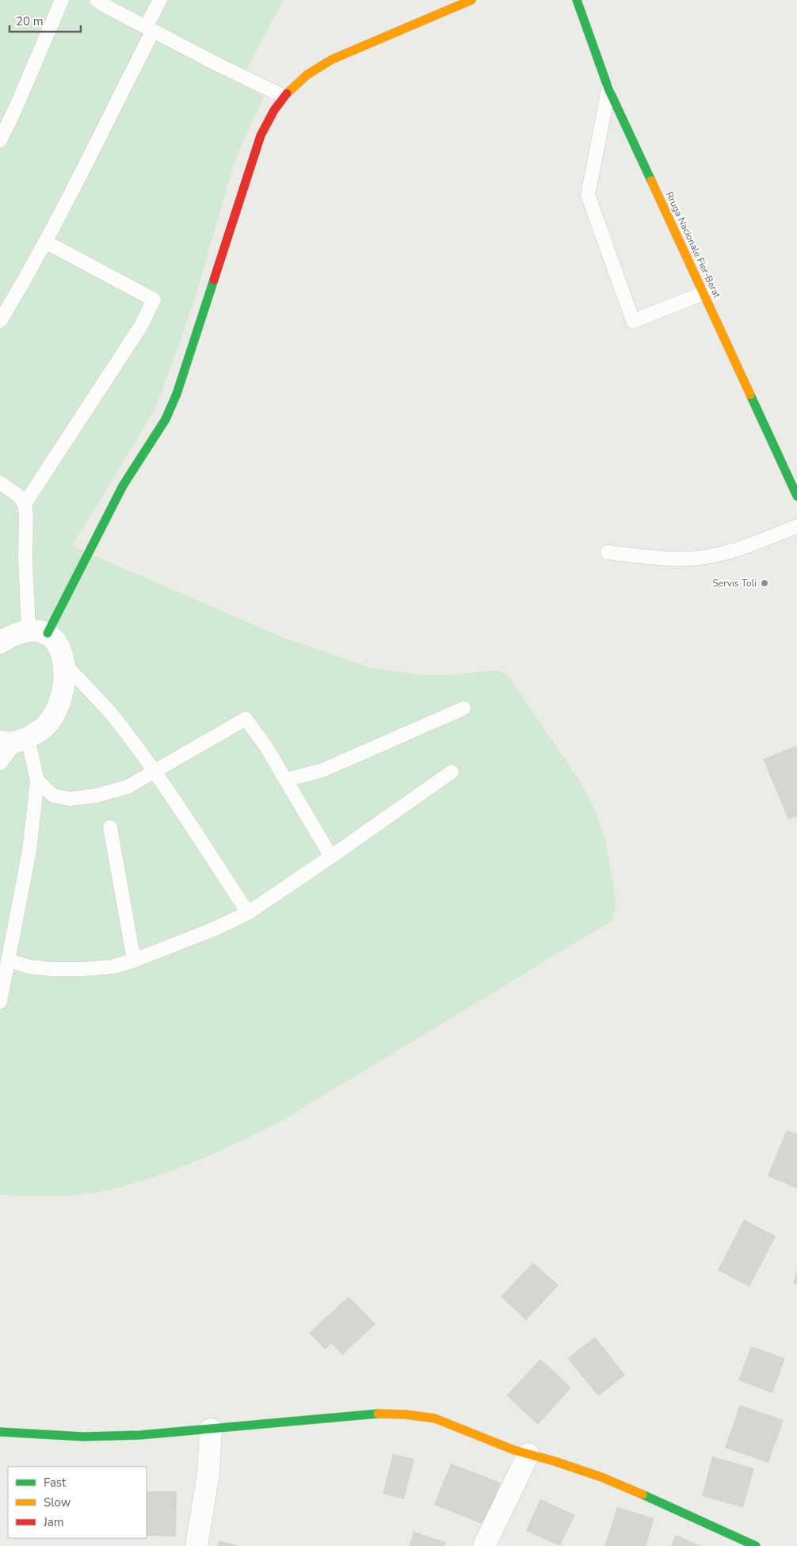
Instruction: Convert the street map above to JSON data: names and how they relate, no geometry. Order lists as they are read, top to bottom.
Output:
{
  "streets": {
    "street": ["Rruga Nacionale Fier-Berat"]
  },
  "places": ["Servis Toli"],
  "legend": ["Fast", "Slow", "Jam"],
  "scale_bar": "20 m"
}
